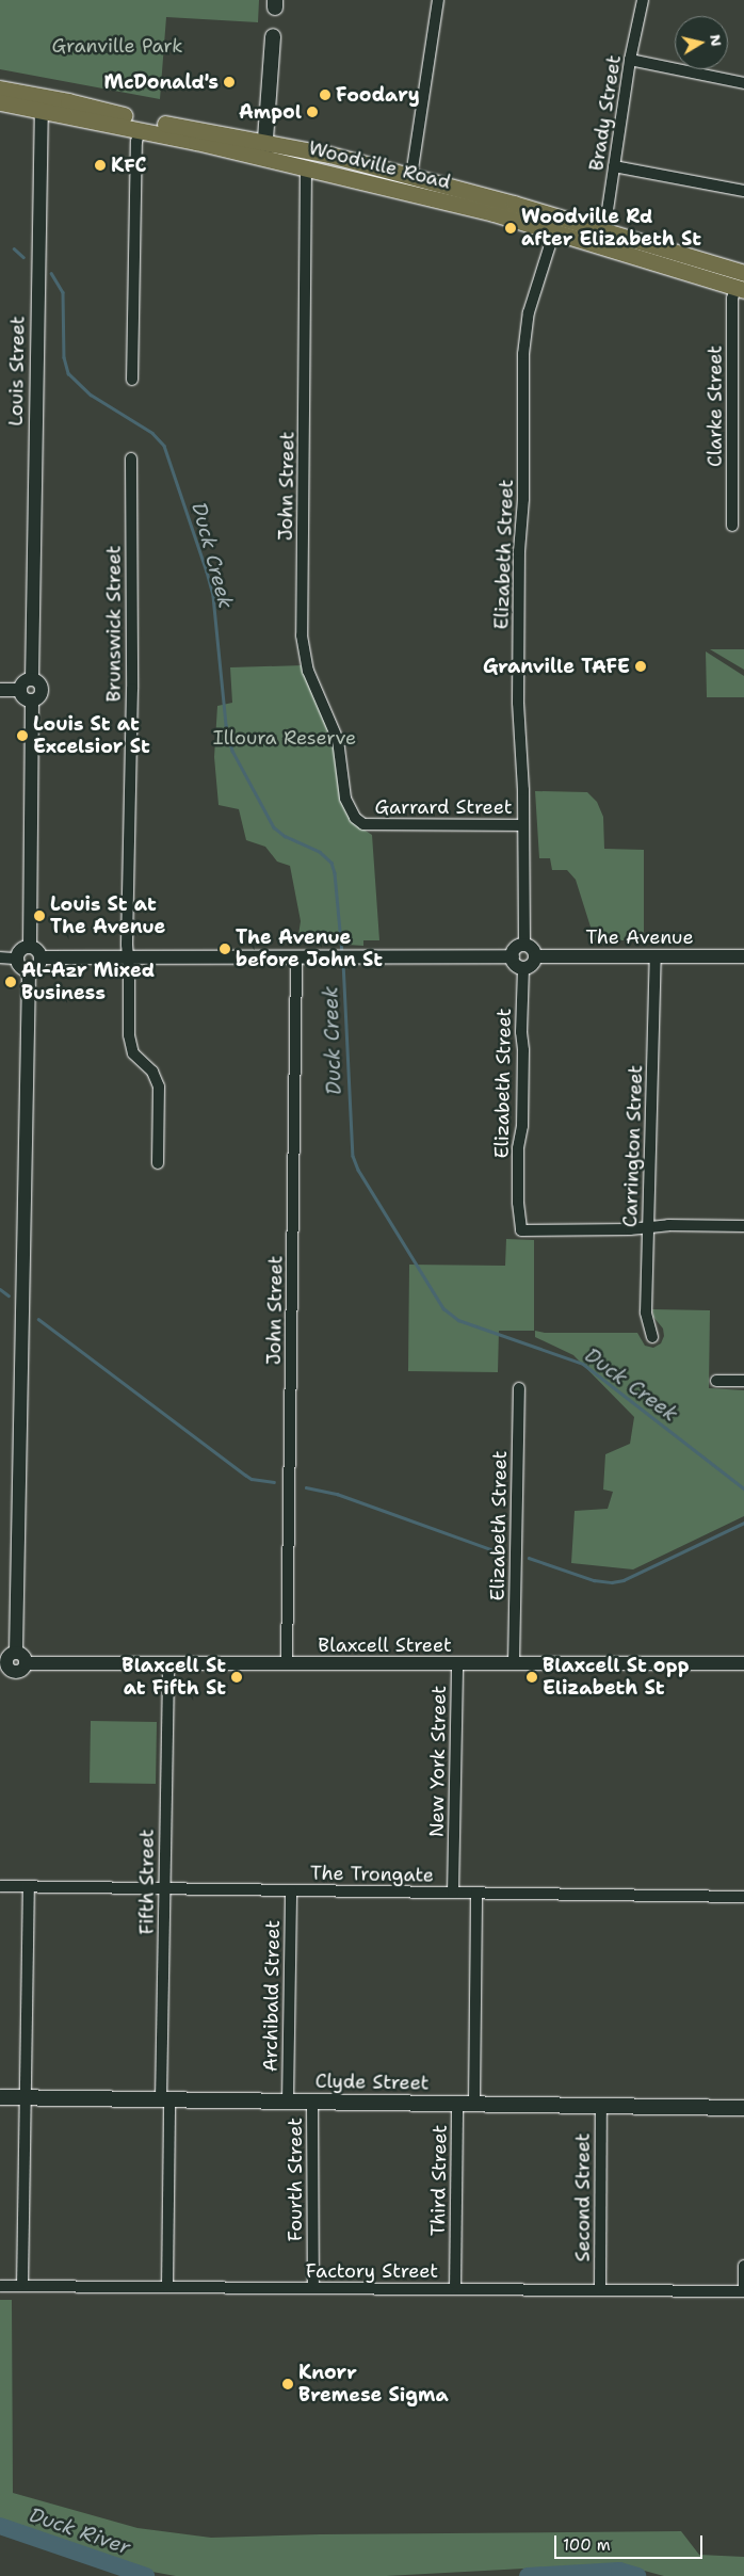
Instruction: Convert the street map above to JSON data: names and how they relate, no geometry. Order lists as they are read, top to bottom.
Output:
{
  "streets": {
    "main road": ["Woodville Road", "Clyde Street"],
    "street": [
      "Brady Street",
      "Louis Street",
      "Clarke Street",
      "John Street",
      "Elizabeth Street",
      "Brunswick Street",
      "Garrard Street",
      "The Avenue",
      "Carrington Street",
      "Blaxcell Street",
      "New York Street",
      "The Trongate",
      "Fifth Street",
      "Archibald Street",
      "Fourth Street",
      "Third Street",
      "Second Street",
      "Factory Street"
    ]
  },
  "crossings": [
    ["Brady Street", "Woodville Road"],
    ["Woodville Road", "Louis Street"],
    ["Woodville Road", "Clarke Street"],
    ["Woodville Road", "John Street"],
    ["Woodville Road", "Elizabeth Street"],
    ["John Street", "Garrard Street"],
    ["John Street", "Blaxcell Street"],
    ["Elizabeth Street", "Garrard Street"],
    ["Elizabeth Street", "The Avenue"],
    ["Elizabeth Street", "Carrington Street"],
    ["Elizabeth Street", "Blaxcell Street"],
    ["The Avenue", "Carrington Street"],
    ["Blaxcell Street", "New York Street"],
    ["Blaxcell Street", "Fifth Street"],
    ["New York Street", "The Trongate"],
    ["The Trongate", "Fifth Street"],
    ["The Trongate", "Archibald Street"],
    ["Fifth Street", "Clyde Street"],
    ["Fifth Street", "Factory Street"],
    ["Archibald Street", "Clyde Street"],
    ["Clyde Street", "Fourth Street"],
    ["Clyde Street", "Third Street"],
    ["Clyde Street", "Second Street"],
    ["Fourth Street", "Factory Street"],
    ["Third Street", "Factory Street"],
    ["Second Street", "Factory Street"]
  ],
  "water": ["Duck Creek", "Duck River"],
  "parks": ["Granville Park", "Illoura Reserve"],
  "places": [
    "McDonald's",
    "Foodary",
    "Ampol",
    "KFC",
    "Woodville Rd after Elizabeth St",
    "Granville TAFE",
    "Louis St at Excelsior St",
    "Louis St at The Avenue",
    "The Avenue before John St",
    "Al-Azr Mixed Business",
    "Blaxcell St at Fifth St",
    "Blaxcell St opp Elizabeth St",
    "Knorr Bremese Sigma"
  ],
  "scale_bar": "100 m",
  "north": "right"
}
